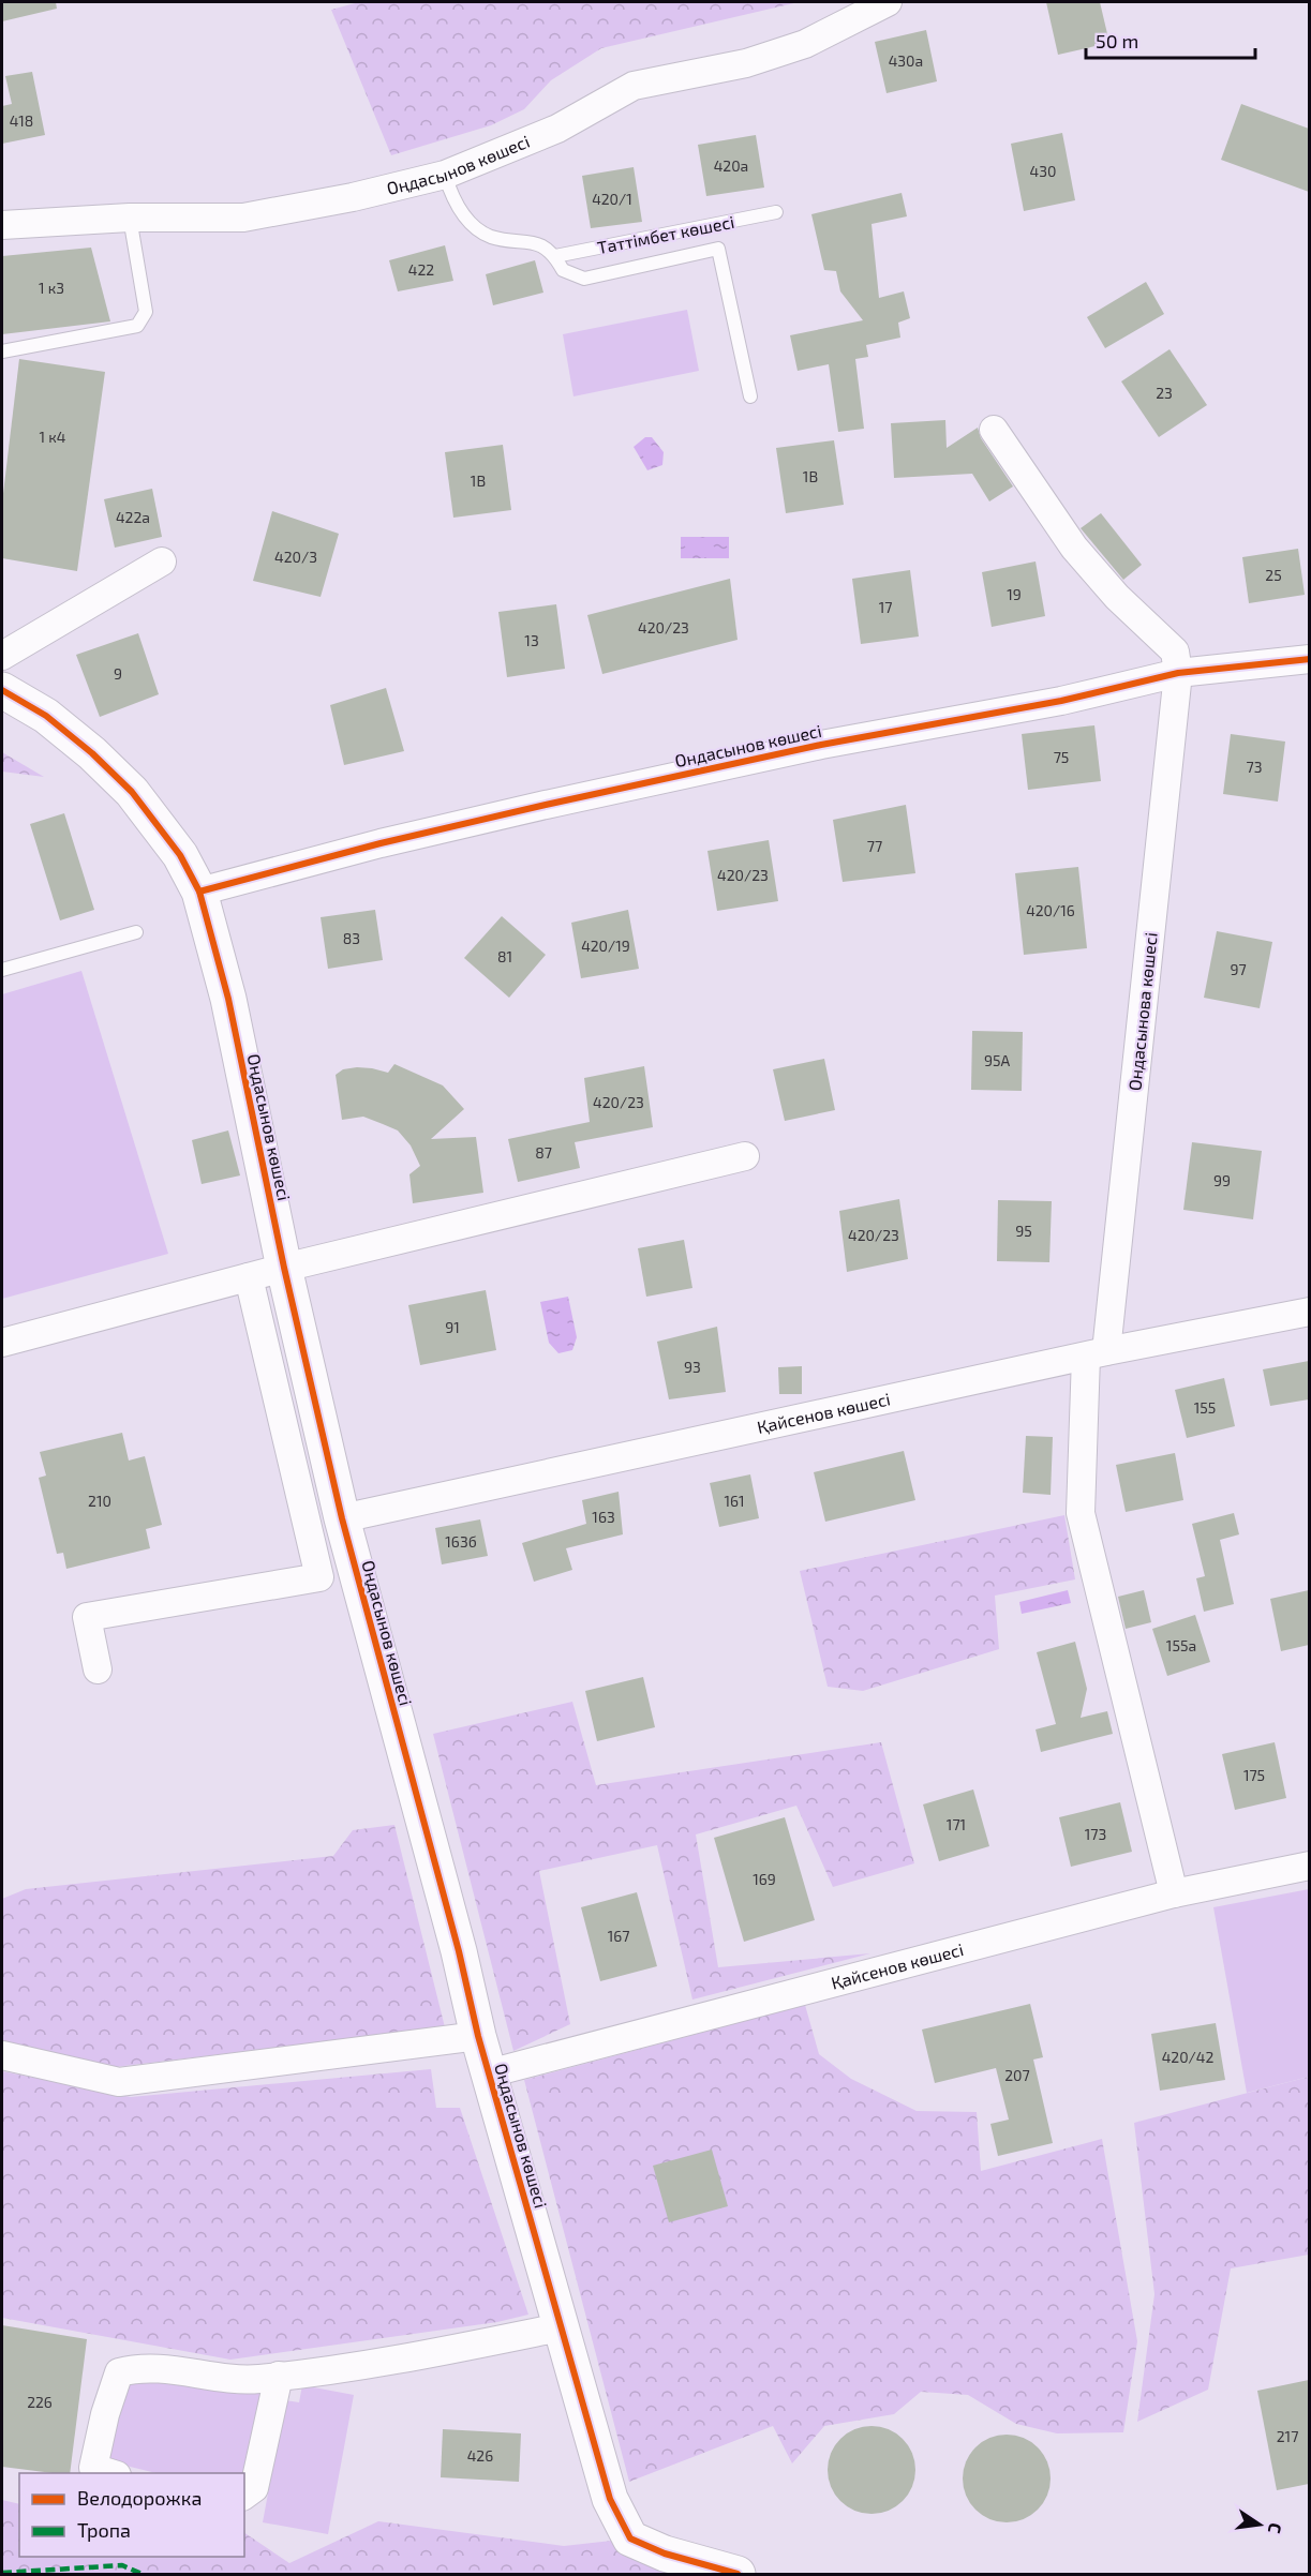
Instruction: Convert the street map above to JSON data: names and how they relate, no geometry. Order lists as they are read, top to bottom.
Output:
{
  "streets": {
    "street": [
      "Оңдасынов көшесі",
      "Ондасынов көшесі",
      "Ондасынова көшесі",
      "Қайсенов көшесі"
    ],
    "lane": ["Таттімбет көшесі"]
  },
  "crossings": [
    ["Оңдасынов көшесі", "Ондасынов көшесі"],
    ["Оңдасынов көшесі", "Қайсенов көшесі"],
    ["Ондасынов көшесі", "Ондасынова көшесі"],
    ["Ондасынова көшесі", "Қайсенов көшесі"]
  ],
  "house_numbers": [
    "430а",
    "418",
    "420а",
    "430",
    "420/1",
    "422",
    "1 к3",
    "23",
    "1 к4",
    "1B",
    "1B",
    "422а",
    "420/3",
    "25",
    "19",
    "17",
    "420/23",
    "13",
    "9",
    "75",
    "73",
    "77",
    "420/23",
    "420/16",
    "83",
    "420/19",
    "81",
    "97",
    "95А",
    "420/23",
    "87",
    "99",
    "95",
    "420/23",
    "91",
    "93",
    "155",
    "210",
    "161",
    "163",
    "163б",
    "155а",
    "175",
    "171",
    "173",
    "169",
    "167",
    "420/42",
    "207",
    "226",
    "217",
    "426"
  ],
  "legend": ["Велодорожка", "Тропа"],
  "scale_bar": "50 m",
  "north": "right"
}
